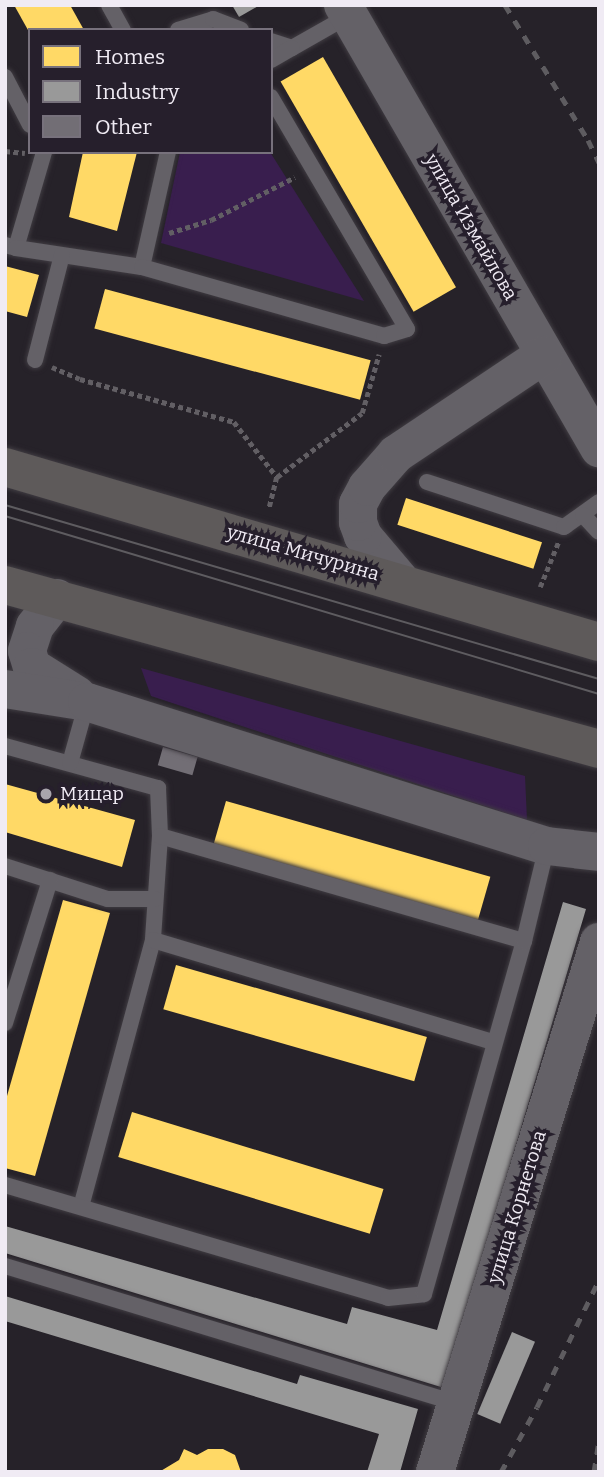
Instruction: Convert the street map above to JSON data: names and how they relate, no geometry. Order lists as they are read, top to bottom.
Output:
{
  "streets": {
    "main road": ["улица Измайлова", "улица Мичурина", "улица Корнетова"]
  },
  "places": ["Мицар"],
  "legend": ["Homes", "Industry", "Other"]
}
